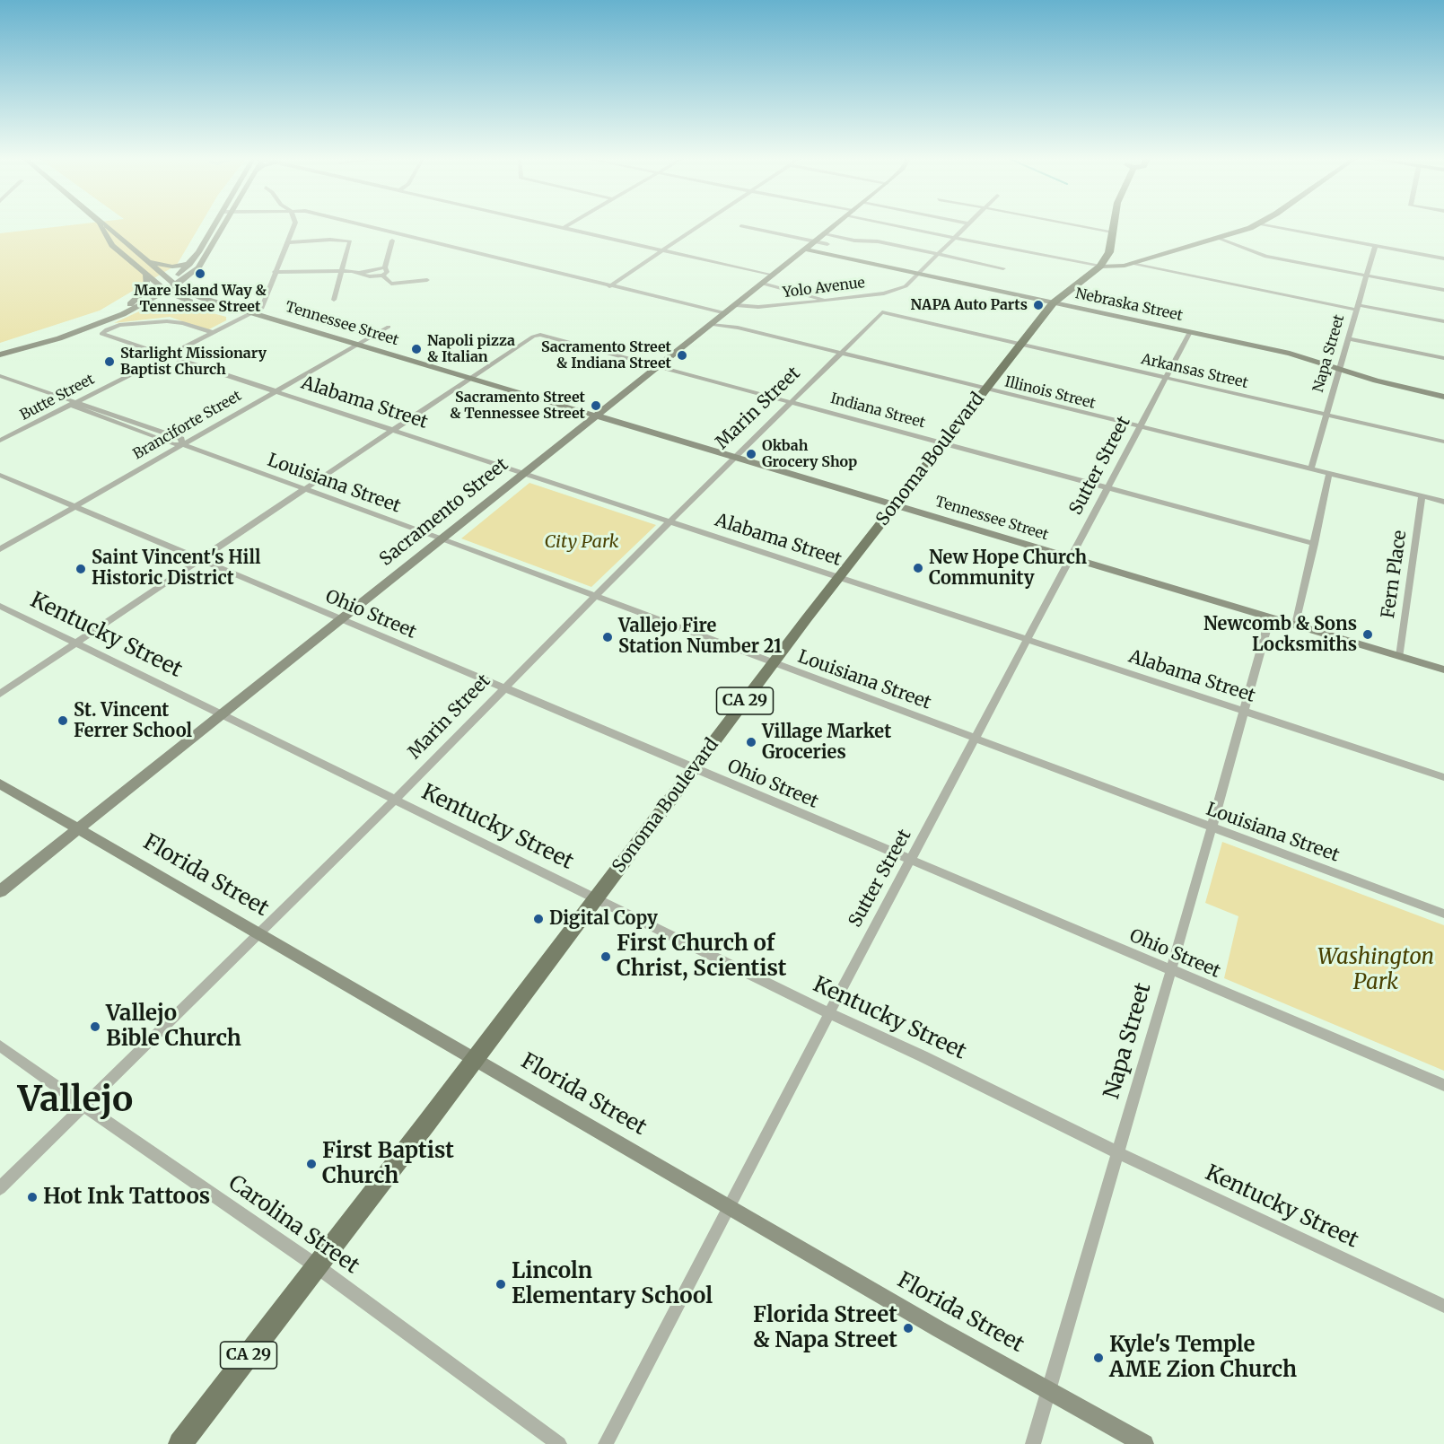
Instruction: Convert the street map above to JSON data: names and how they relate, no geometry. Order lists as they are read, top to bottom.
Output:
{
  "streets": {
    "main road": [
      "Nebraska Street",
      "Tennessee Street",
      "Sonoma Boulevard",
      "Sacramento Street",
      "CA 29",
      "Florida Street"
    ],
    "street": [
      "Yolo Avenue",
      "Napa Street",
      "Arkansas Street",
      "Illinois Street",
      "Butte Street",
      "Alabama Street",
      "Marin Street",
      "Indiana Street",
      "Branciforte Street",
      "Sutter Street",
      "Louisiana Street",
      "Fern Place",
      "Ohio Street",
      "Kentucky Street",
      "Carolina Street"
    ]
  },
  "crossings": [
    ["Yolo Avenue", "Nebraska Street"],
    ["Yolo Avenue", "Sacramento Street"],
    ["Nebraska Street", "Napa Street"],
    ["Nebraska Street", "Sonoma Boulevard"],
    ["Nebraska Street", "Sutter Street"],
    ["Nebraska Street", "Sacramento Street"],
    ["Tennessee Street", "Napa Street"],
    ["Tennessee Street", "Butte Street"],
    ["Tennessee Street", "Marin Street"],
    ["Tennessee Street", "Indiana Street"],
    ["Tennessee Street", "Branciforte Street"],
    ["Tennessee Street", "Sonoma Boulevard"],
    ["Tennessee Street", "Sutter Street"],
    ["Tennessee Street", "Sacramento Street"],
    ["Tennessee Street", "Fern Place"],
    ["Napa Street", "Arkansas Street"],
    ["Napa Street", "Illinois Street"],
    ["Napa Street", "Alabama Street"],
    ["Napa Street", "Louisiana Street"],
    ["Napa Street", "Ohio Street"],
    ["Napa Street", "Kentucky Street"],
    ["Napa Street", "Florida Street"],
    ["Arkansas Street", "Marin Street"],
    ["Arkansas Street", "Sonoma Boulevard"],
    ["Arkansas Street", "Sutter Street"],
    ["Illinois Street", "Marin Street"],
    ["Illinois Street", "Sonoma Boulevard"],
    ["Illinois Street", "Sutter Street"],
    ["Illinois Street", "Sacramento Street"],
    ["Illinois Street", "Fern Place"],
    ["Butte Street", "Alabama Street"],
    ["Butte Street", "Louisiana Street"],
    ["Alabama Street", "Marin Street"],
    ["Alabama Street", "Indiana Street"],
    ["Alabama Street", "Branciforte Street"],
    ["Alabama Street", "Sonoma Boulevard"],
    ["Alabama Street", "Sutter Street"],
    ["Alabama Street", "Sacramento Street"],
    ["Marin Street", "Indiana Street"],
    ["Marin Street", "Louisiana Street"],
    ["Marin Street", "Ohio Street"],
    ["Marin Street", "Kentucky Street"],
    ["Marin Street", "Florida Street"],
    ["Marin Street", "Carolina Street"],
    ["Indiana Street", "Sonoma Boulevard"],
    ["Indiana Street", "Sutter Street"],
    ["Indiana Street", "Louisiana Street"],
    ["Indiana Street", "Sacramento Street"],
    ["Indiana Street", "Ohio Street"],
    ["Indiana Street", "Kentucky Street"],
    ["Branciforte Street", "Louisiana Street"],
    ["Branciforte Street", "Ohio Street"],
    ["Sonoma Boulevard", "Louisiana Street"],
    ["Sonoma Boulevard", "Ohio Street"],
    ["Sonoma Boulevard", "Kentucky Street"],
    ["Sonoma Boulevard", "Florida Street"],
    ["Sonoma Boulevard", "Carolina Street"],
    ["Sutter Street", "Louisiana Street"],
    ["Sutter Street", "Ohio Street"],
    ["Sutter Street", "Kentucky Street"],
    ["Sutter Street", "Florida Street"],
    ["Louisiana Street", "Sacramento Street"],
    ["Sacramento Street", "Ohio Street"],
    ["Sacramento Street", "Kentucky Street"],
    ["Sacramento Street", "Florida Street"]
  ],
  "districts": ["Vallejo"],
  "parks": ["City Park", "Washington Park"],
  "places": [
    "Mare Island Way & Tennessee Street",
    "NAPA Auto Parts",
    "Napoli pizza & Italian",
    "Sacramento Street & Indiana Street",
    "Starlight Missionary Baptist Church",
    "Sacramento Street & Tennessee Street",
    "Okbah Grocery Shop",
    "New Hope Church Community",
    "Saint Vincent's Hill Historic District",
    "Newcomb & Sons Locksmiths",
    "Vallejo Fire Station Number 21",
    "St. Vincent Ferrer School",
    "Village Market Groceries",
    "Digital Copy",
    "First Church of Christ, Scientist",
    "Vallejo Bible Church",
    "First Baptist Church",
    "Hot Ink Tattoos",
    "Lincoln Elementary School",
    "Florida Street & Napa Street",
    "Kyle's Temple AME Zion Church"
  ]
}
